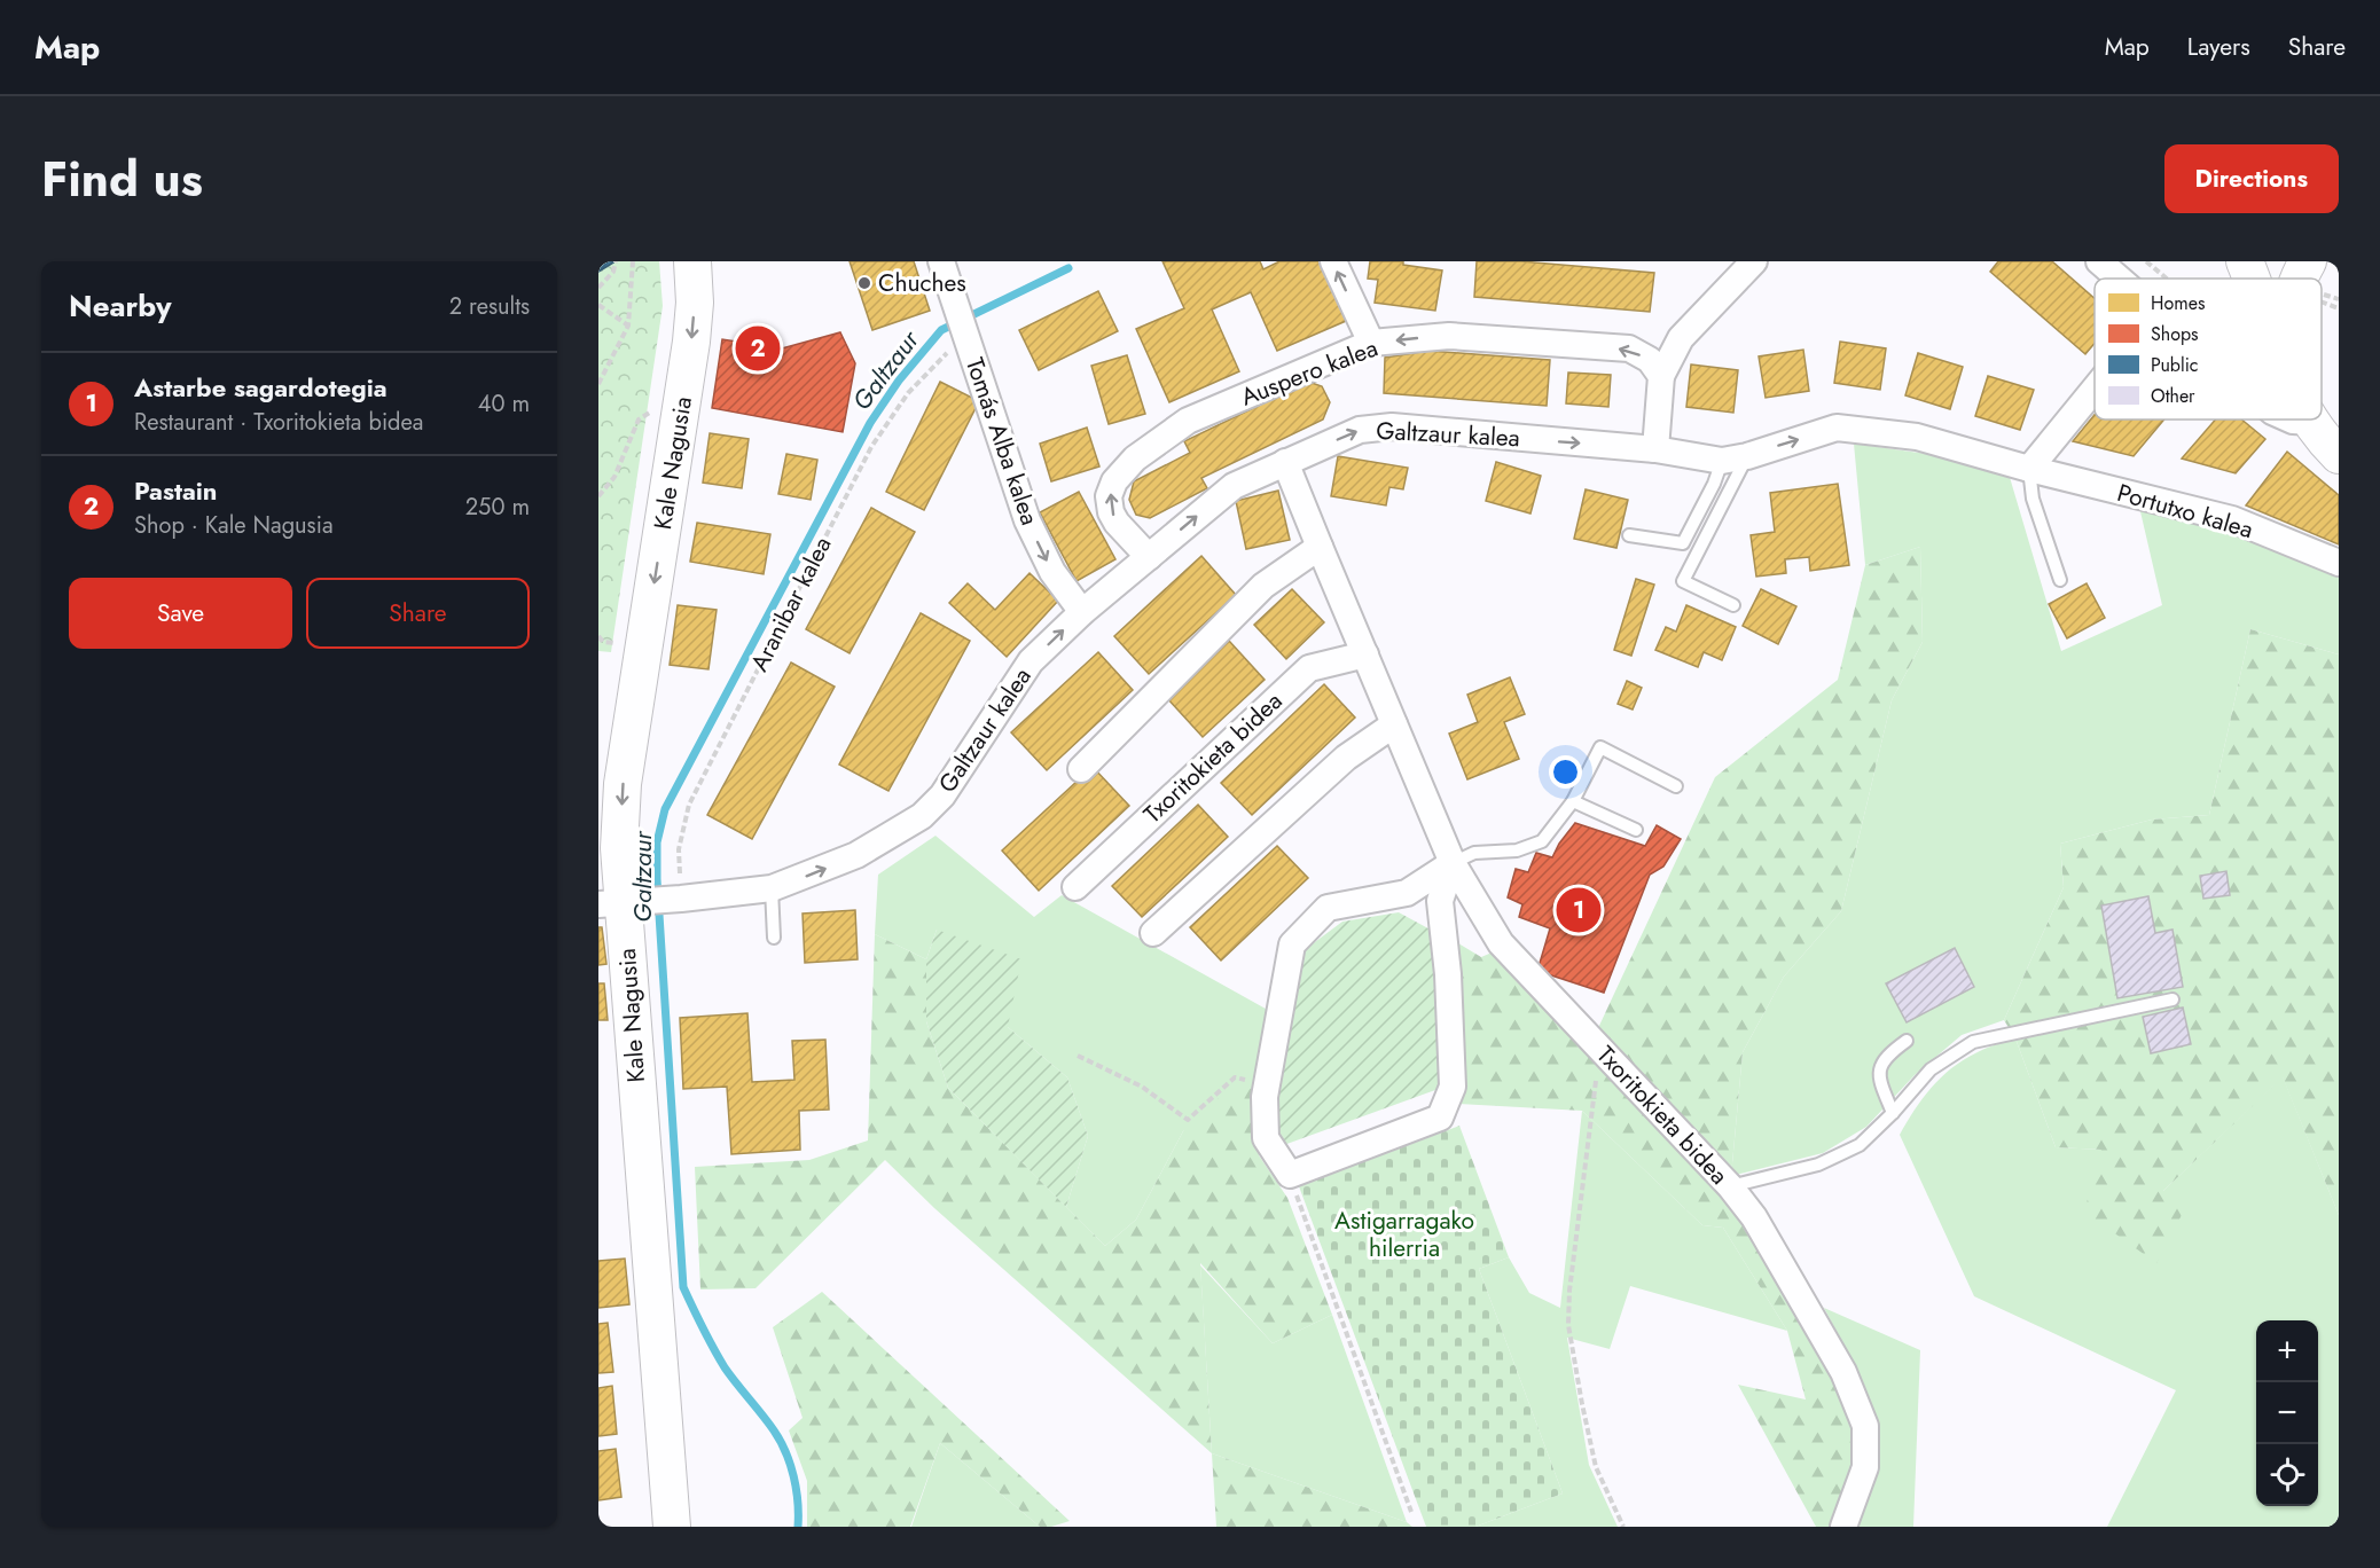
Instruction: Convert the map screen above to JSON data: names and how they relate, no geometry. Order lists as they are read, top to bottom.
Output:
{
  "streets": {
    "street": [
      "Auspero kalea",
      "Galtzaur kalea",
      "Tomás Alba kalea",
      "Kale Nagusia",
      "Portutxo kalea",
      "Txoritokieta bidea"
    ],
    "path": ["Aranibar kalea"]
  },
  "crossings": [
    ["Auspero kalea", "Galtzaur kalea"],
    ["Galtzaur kalea", "Tomás Alba kalea"],
    ["Galtzaur kalea", "Kale Nagusia"],
    ["Galtzaur kalea", "Portutxo kalea"],
    ["Galtzaur kalea", "Aranibar kalea"],
    ["Galtzaur kalea", "Txoritokieta bidea"],
    ["Tomás Alba kalea", "Aranibar kalea"]
  ],
  "one_way": ["Galtzaur kalea", "Tomás Alba kalea", "Kale Nagusia"],
  "water": ["Galtzaur"],
  "parks": ["Astigarragako hilerria"],
  "places": ["Chuches"],
  "legend": [
    "Homes",
    "Shops",
    "Public",
    "Other"
  ],
  "page": {
    "header": "Map",
    "nav": ["Map", "Layers", "Share"],
    "title": "Find us",
    "buttons": [
      "Directions",
      ["Save", "Share"]
    ],
    "heading": ["Nearby", "2 results"],
    "pins": ["2", "1"],
    "list": [
      {
        "mark": "1",
        "name": "Astarbe sagardotegia",
        "note": "Restaurant · Txoritokieta bidea",
        "value": "40 m"
      },
      {
        "mark": "2",
        "name": "Pastain",
        "note": "Shop · Kale Nagusia",
        "value": "250 m"
      }
    ],
    "map_buttons": ["+", "−"]
  }
}
